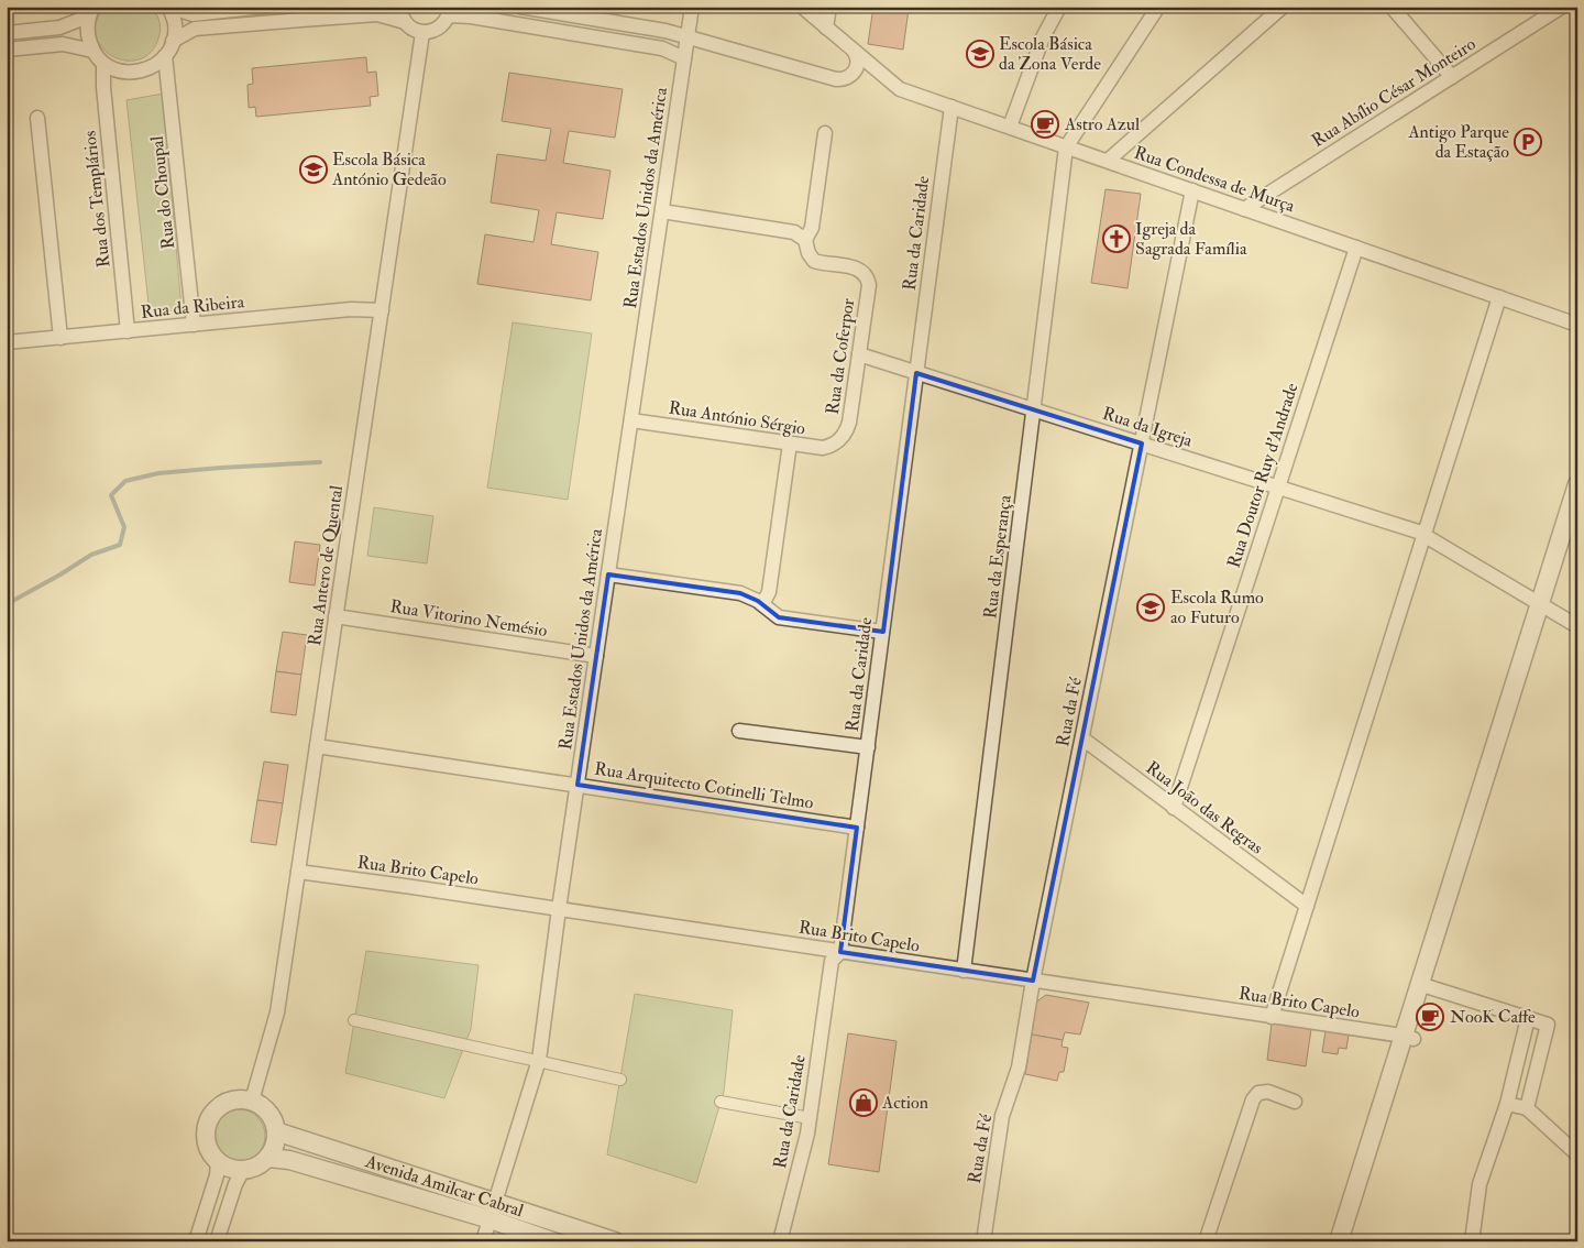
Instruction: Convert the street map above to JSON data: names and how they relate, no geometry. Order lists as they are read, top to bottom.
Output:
{
  "streets": {
    "street": [
      "Rua Abílio César Monteiro",
      "Rua Condessa de Murça",
      "Rua do Choupal",
      "Rua Estados Unidos da América",
      "Rua dos Templários",
      "Rua da Caridade",
      "Rua da Ribeira",
      "Rua da Coferpor",
      "Rua António Sérgio",
      "Rua da Igreja",
      "Rua Doutor Ruy d'Andrade",
      "Rua da Esperança",
      "Rua Antero de Quental",
      "Rua Vitorino Nemésio",
      "Rua da Fé",
      "Rua Arquitecto Cotinelli Telmo",
      "Rua João das Regras",
      "Rua Brito Capelo",
      "Avenida Amilcar Cabral"
    ]
  },
  "crossings": [
    ["Rua Abílio César Monteiro", "Rua Condessa de Murça"],
    ["Rua Condessa de Murça", "Rua da Caridade"],
    ["Rua Condessa de Murça", "Rua Doutor Ruy d'Andrade"],
    ["Rua Condessa de Murça", "Rua da Esperança"],
    ["Rua Condessa de Murça", "Rua da Fé"],
    ["Rua do Choupal", "Rua da Ribeira"],
    ["Rua Estados Unidos da América", "Rua António Sérgio"],
    ["Rua Estados Unidos da América", "Rua Vitorino Nemésio"],
    ["Rua Estados Unidos da América", "Rua Arquitecto Cotinelli Telmo"],
    ["Rua Estados Unidos da América", "Rua Brito Capelo"],
    ["Rua Estados Unidos da América", "Avenida Amilcar Cabral"],
    ["Rua dos Templários", "Rua da Ribeira"],
    ["Rua da Caridade", "Rua da Igreja"],
    ["Rua da Caridade", "Rua Arquitecto Cotinelli Telmo"],
    ["Rua da Caridade", "Rua Brito Capelo"],
    ["Rua da Ribeira", "Rua Antero de Quental"],
    ["Rua da Coferpor", "Rua António Sérgio"],
    ["Rua da Coferpor", "Rua da Igreja"],
    ["Rua da Igreja", "Rua Doutor Ruy d'Andrade"],
    ["Rua da Igreja", "Rua da Esperança"],
    ["Rua da Igreja", "Rua da Fé"],
    ["Rua Doutor Ruy d'Andrade", "Rua João das Regras"],
    ["Rua da Esperança", "Rua Brito Capelo"],
    ["Rua Antero de Quental", "Rua Vitorino Nemésio"],
    ["Rua Antero de Quental", "Rua Arquitecto Cotinelli Telmo"],
    ["Rua Antero de Quental", "Rua Brito Capelo"],
    ["Rua Antero de Quental", "Avenida Amilcar Cabral"],
    ["Rua da Fé", "Rua João das Regras"],
    ["Rua da Fé", "Rua Brito Capelo"]
  ],
  "places": {
    "school or university": ["Escola Básica da Zona Verde", "Escola Básica António Gedeão", "Escola Rumo ao Futuro"],
    "cafe": ["Astro Azul", "NooK Caffe"],
    "parking": ["Antigo Parque da Estação"],
    "church": ["Igreja da Sagrada Família"],
    "shop": ["Action"]
  }
}
